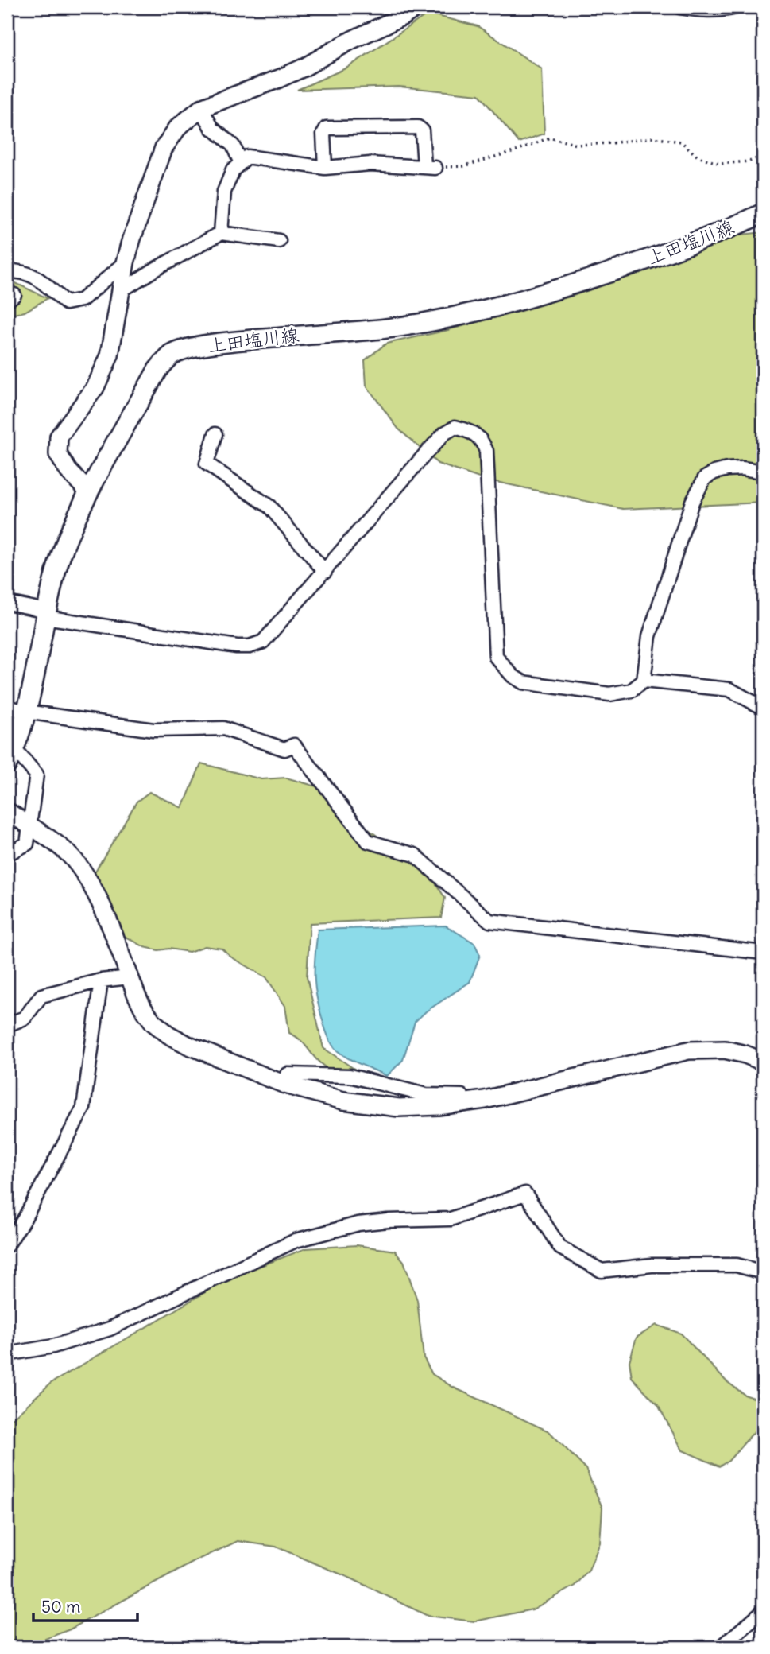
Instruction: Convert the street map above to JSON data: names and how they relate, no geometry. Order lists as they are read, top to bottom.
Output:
{
  "streets": {
    "main road": ["上田塩川線"]
  },
  "scale_bar": "50 m"
}
